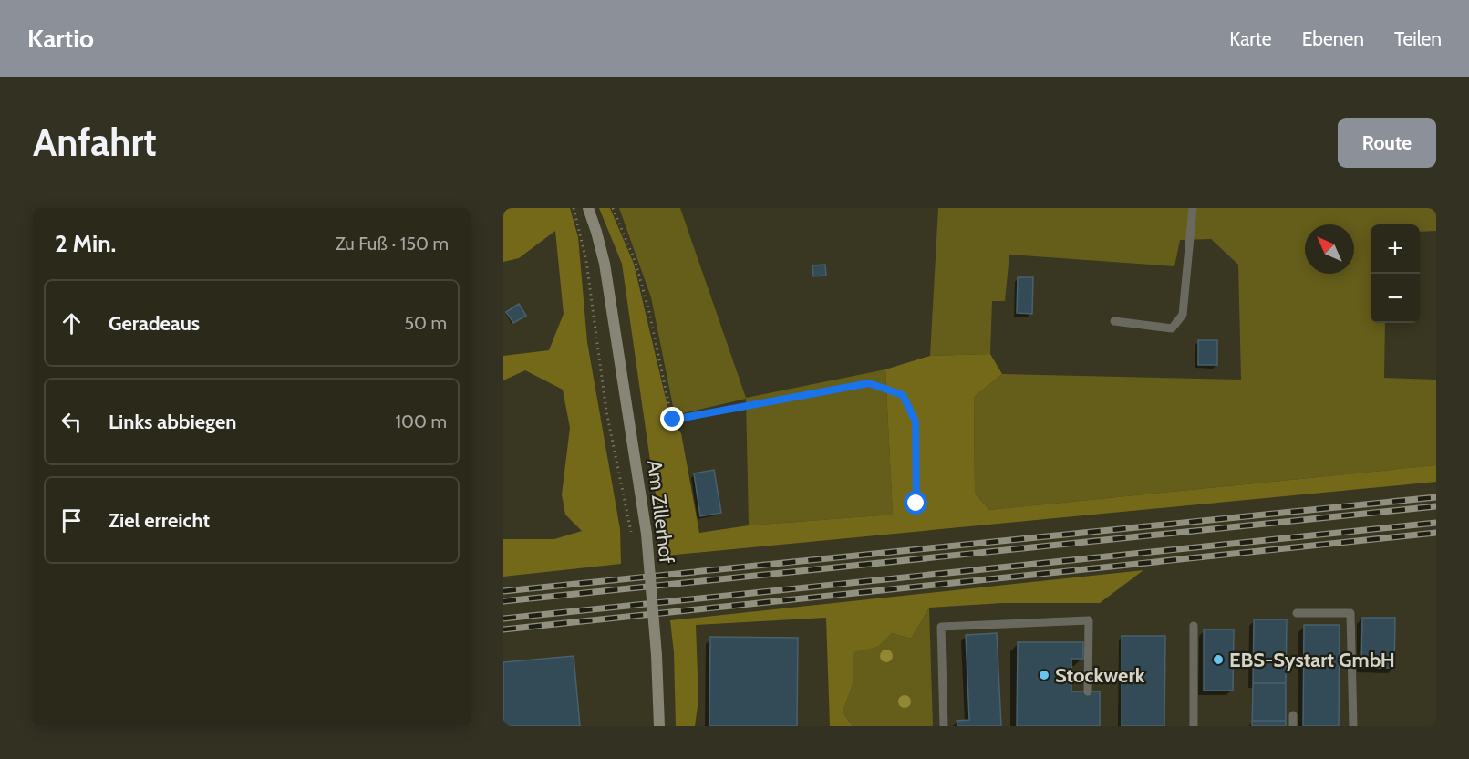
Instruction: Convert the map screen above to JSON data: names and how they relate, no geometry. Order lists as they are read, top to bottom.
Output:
{
  "streets": {
    "street": ["Am Zillerhof"]
  },
  "places": ["EBS-Systart GmbH", "Stockwerk"],
  "north": "top left",
  "page": {
    "header": "Kartio",
    "nav": ["Karte", "Ebenen", "Teilen"],
    "buttons": "Route",
    "title": "Anfahrt",
    "heading": ["2 Min.", "Zu Fuß · 150 m"],
    "map_buttons": ["+", "−"],
    "list": [
      ["Geradeaus", "50 m"],
      ["Links abbiegen", "100 m"],
      "Ziel erreicht"
    ]
  }
}
